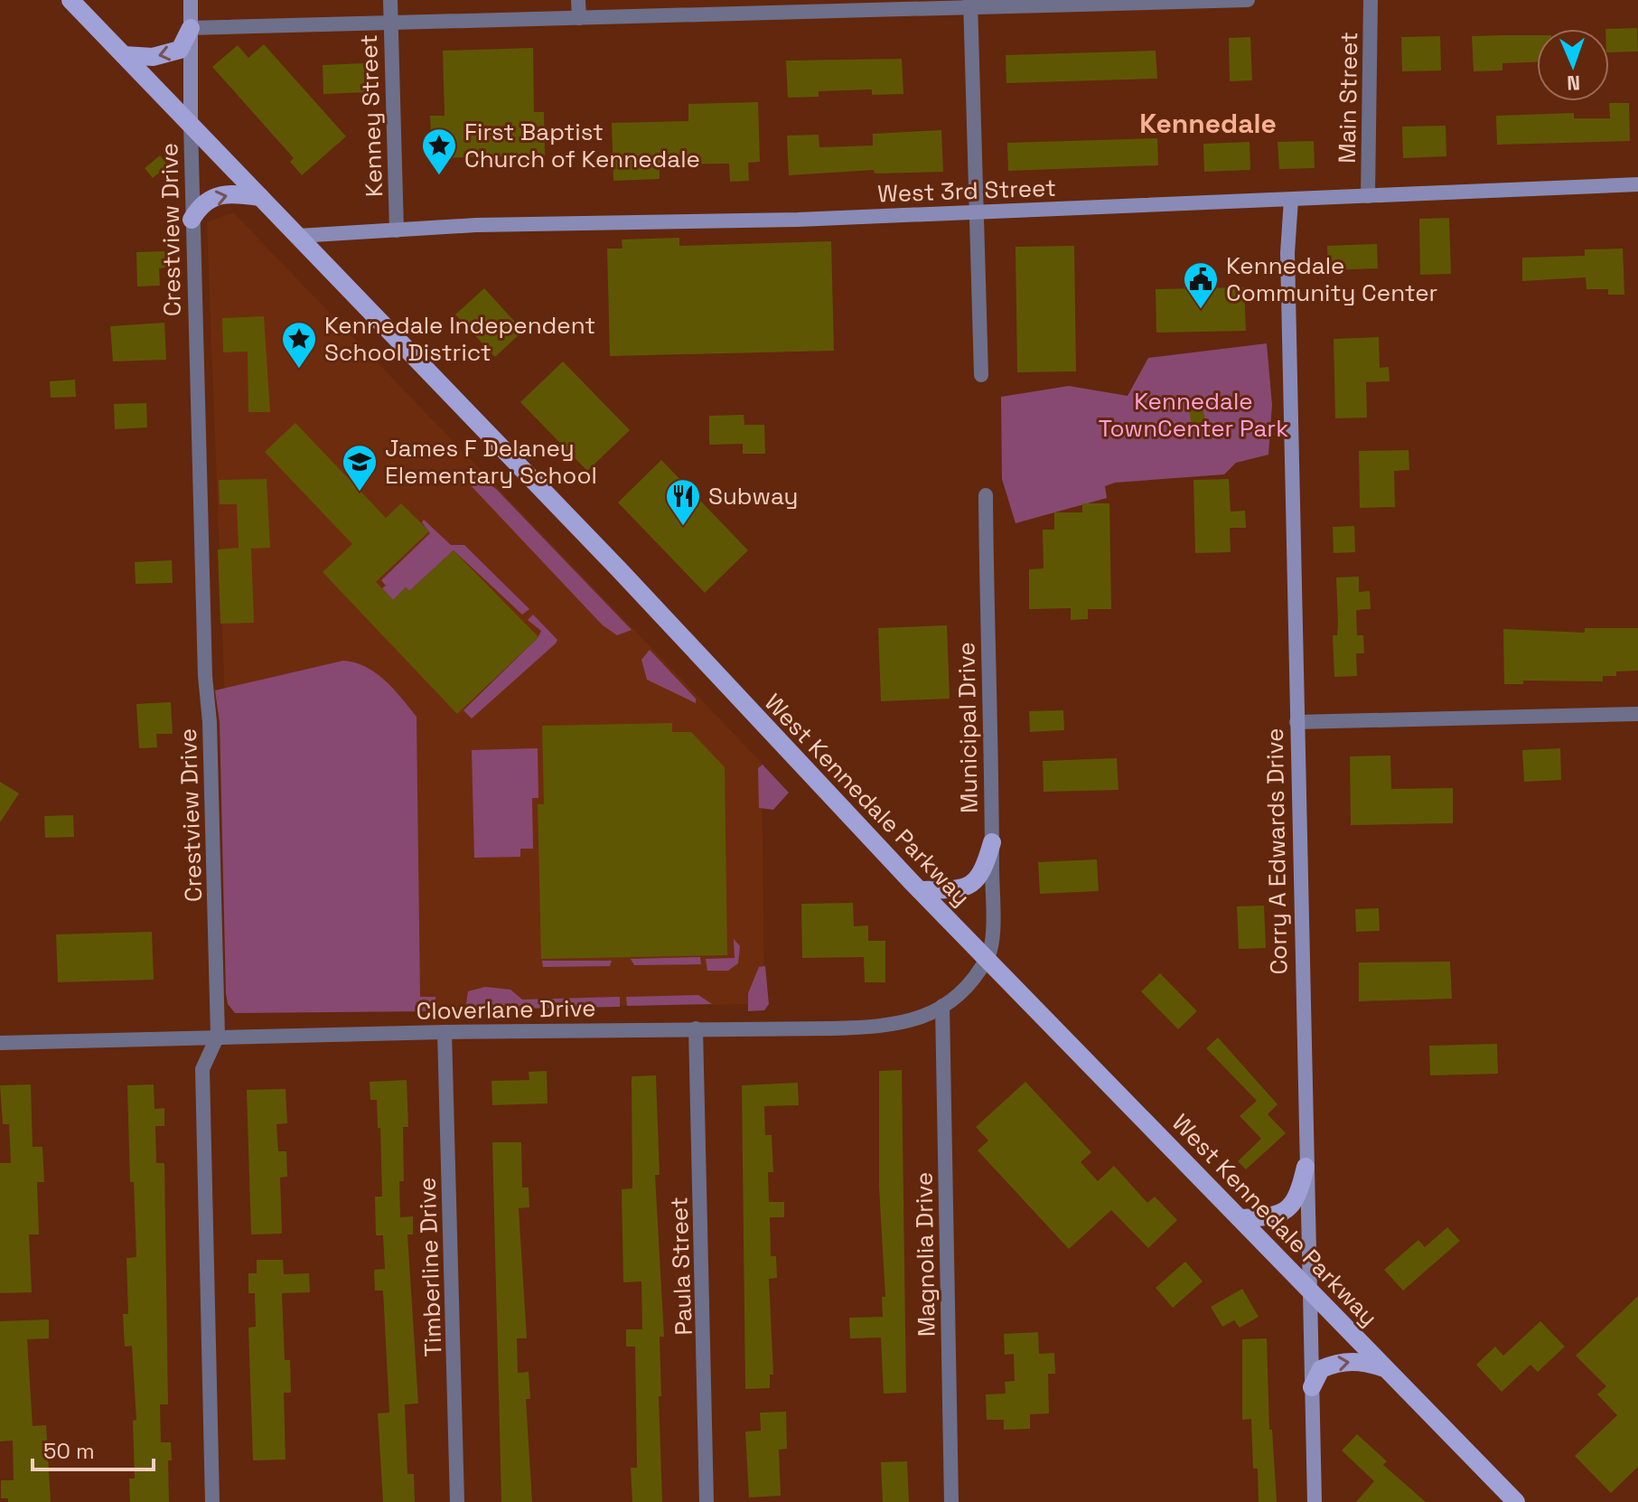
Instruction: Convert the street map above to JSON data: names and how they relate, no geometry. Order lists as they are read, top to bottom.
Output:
{
  "streets": {
    "main road": ["West Kennedale Parkway"],
    "street": [
      "Main Street",
      "Kenney Street",
      "West 3rd Street",
      "Crestview Drive",
      "Municipal Drive",
      "Corry A Edwards Drive",
      "Cloverlane Drive",
      "Magnolia Drive",
      "Paula Street",
      "Timberline Drive"
    ]
  },
  "crossings": [
    ["Main Street", "West 3rd Street"],
    ["Kenney Street", "West 3rd Street"],
    ["West 3rd Street", "West Kennedale Parkway"],
    ["West 3rd Street", "Corry A Edwards Drive"],
    ["Crestview Drive", "West Kennedale Parkway"],
    ["Crestview Drive", "Cloverlane Drive"],
    ["Municipal Drive", "West Kennedale Parkway"],
    ["Municipal Drive", "Cloverlane Drive"],
    ["West Kennedale Parkway", "Corry A Edwards Drive"],
    ["West Kennedale Parkway", "Cloverlane Drive"],
    ["Cloverlane Drive", "Magnolia Drive"],
    ["Cloverlane Drive", "Paula Street"],
    ["Cloverlane Drive", "Timberline Drive"]
  ],
  "districts": ["Kennedale"],
  "parks": ["Kennedale TownCenter Park"],
  "places": {
    "place": ["First Baptist Church of Kennedale", "Kennedale Independent School District"],
    "public building": ["Kennedale Community Center"],
    "school or university": ["James F Delaney Elementary School"],
    "restaurant": ["Subway"]
  },
  "scale_bar": "50 m",
  "north": "bottom"
}
